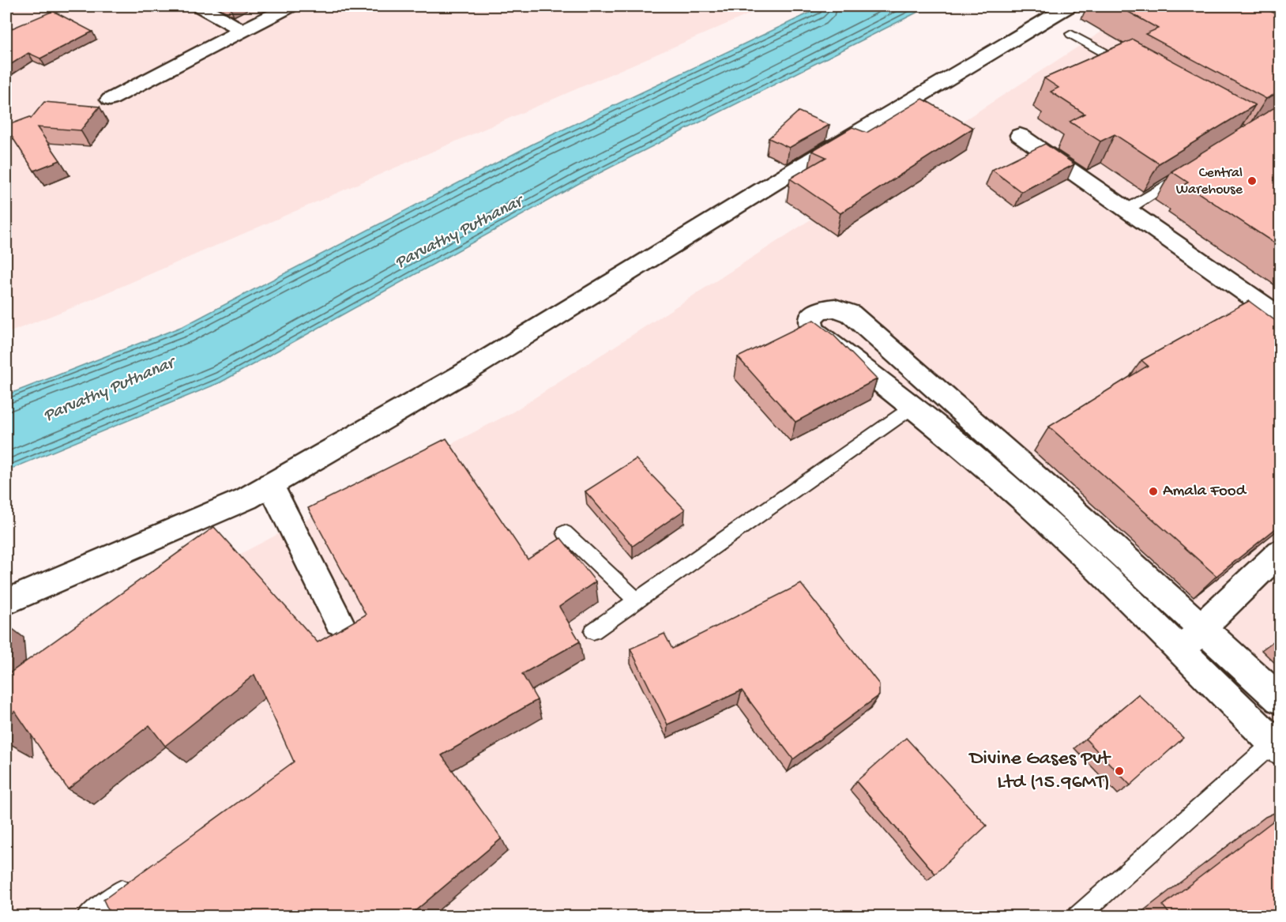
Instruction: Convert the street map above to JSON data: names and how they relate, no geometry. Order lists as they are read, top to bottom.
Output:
{
  "water": ["Parvathy Puthanar"],
  "places": ["Central Warehouse", "Amala Food", "Divine Gases Pvt Ltd (15.96MT)"]
}
